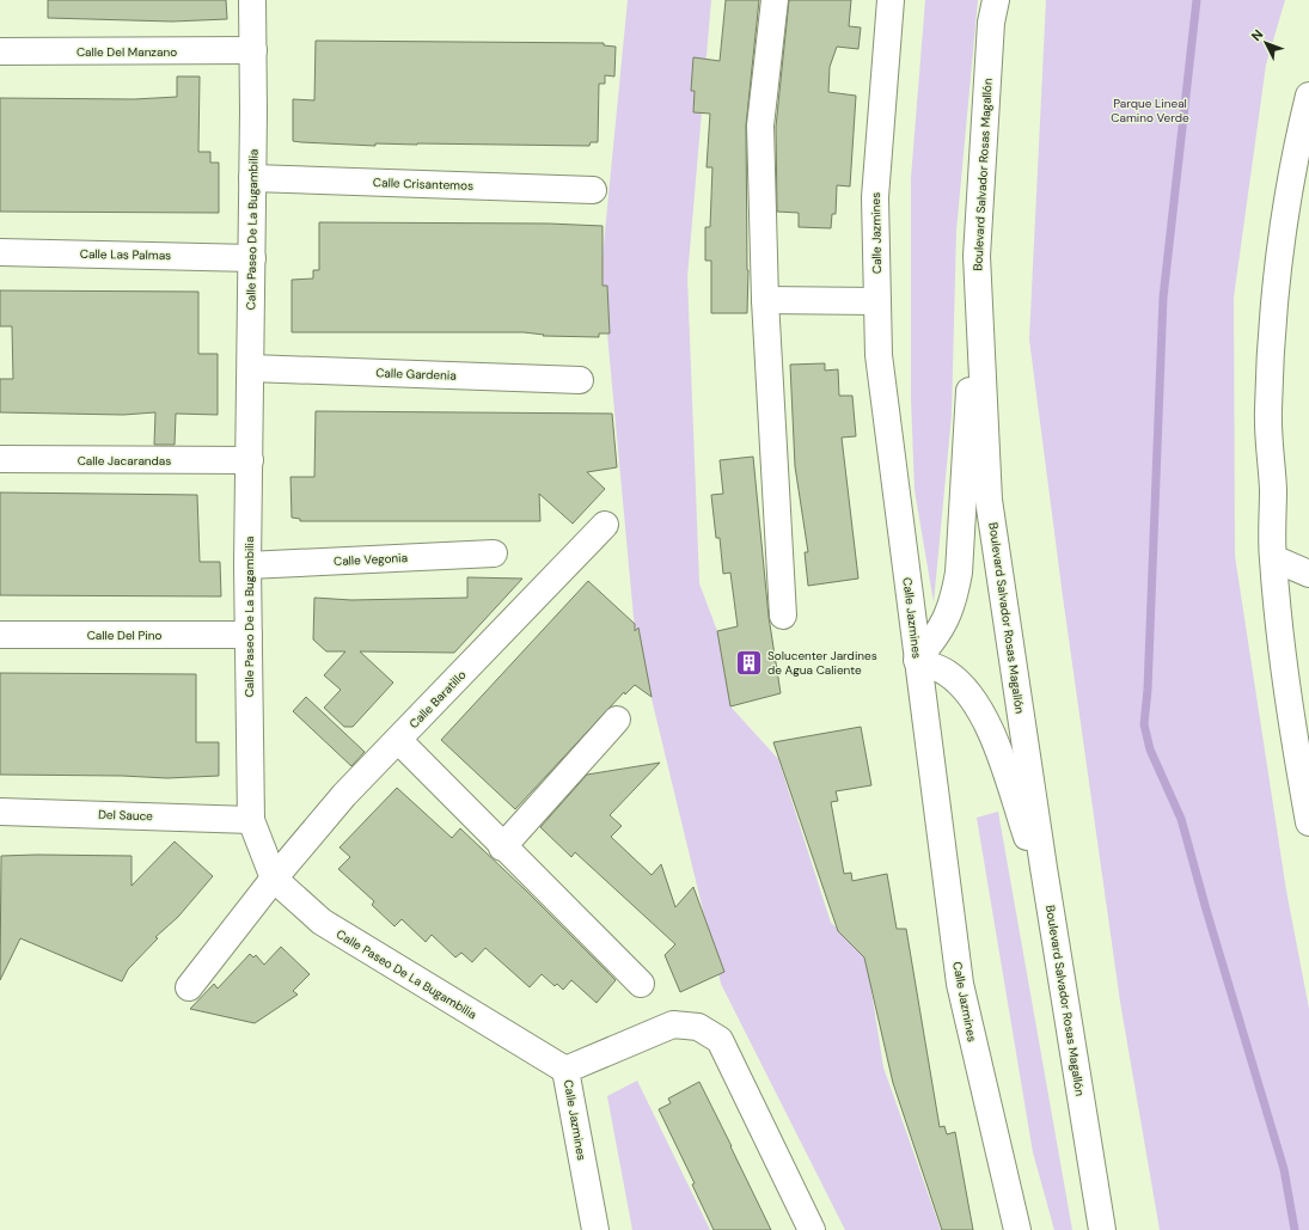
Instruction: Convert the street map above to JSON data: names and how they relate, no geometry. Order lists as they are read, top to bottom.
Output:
{
  "streets": {
    "main road": [
      "Calle Del Manzano",
      "Boulevard Salvador Rosas Magallón",
      "Calle Crisantemos",
      "Calle Paseo De La Bugambilia",
      "Calle Jazmines",
      "Calle Las Palmas",
      "Calle Gardenia",
      "Calle Jacarandas",
      "Calle Vegonia",
      "Calle Del Pino",
      "Calle Baratillo",
      "Del Sauce"
    ]
  },
  "crossings": [
    ["Calle Del Manzano", "Calle Paseo De La Bugambilia"],
    ["Calle Crisantemos", "Calle Paseo De La Bugambilia"],
    ["Calle Paseo De La Bugambilia", "Calle Jazmines"],
    ["Calle Paseo De La Bugambilia", "Calle Las Palmas"],
    ["Calle Paseo De La Bugambilia", "Calle Gardenia"],
    ["Calle Paseo De La Bugambilia", "Calle Jacarandas"],
    ["Calle Paseo De La Bugambilia", "Calle Vegonia"],
    ["Calle Paseo De La Bugambilia", "Calle Del Pino"],
    ["Calle Paseo De La Bugambilia", "Calle Baratillo"],
    ["Calle Paseo De La Bugambilia", "Del Sauce"]
  ],
  "parks": ["Parque Lineal Camino Verde"],
  "places": {
    "building": ["Solucenter Jardines de Agua Caliente"]
  },
  "north": "top left"
}
